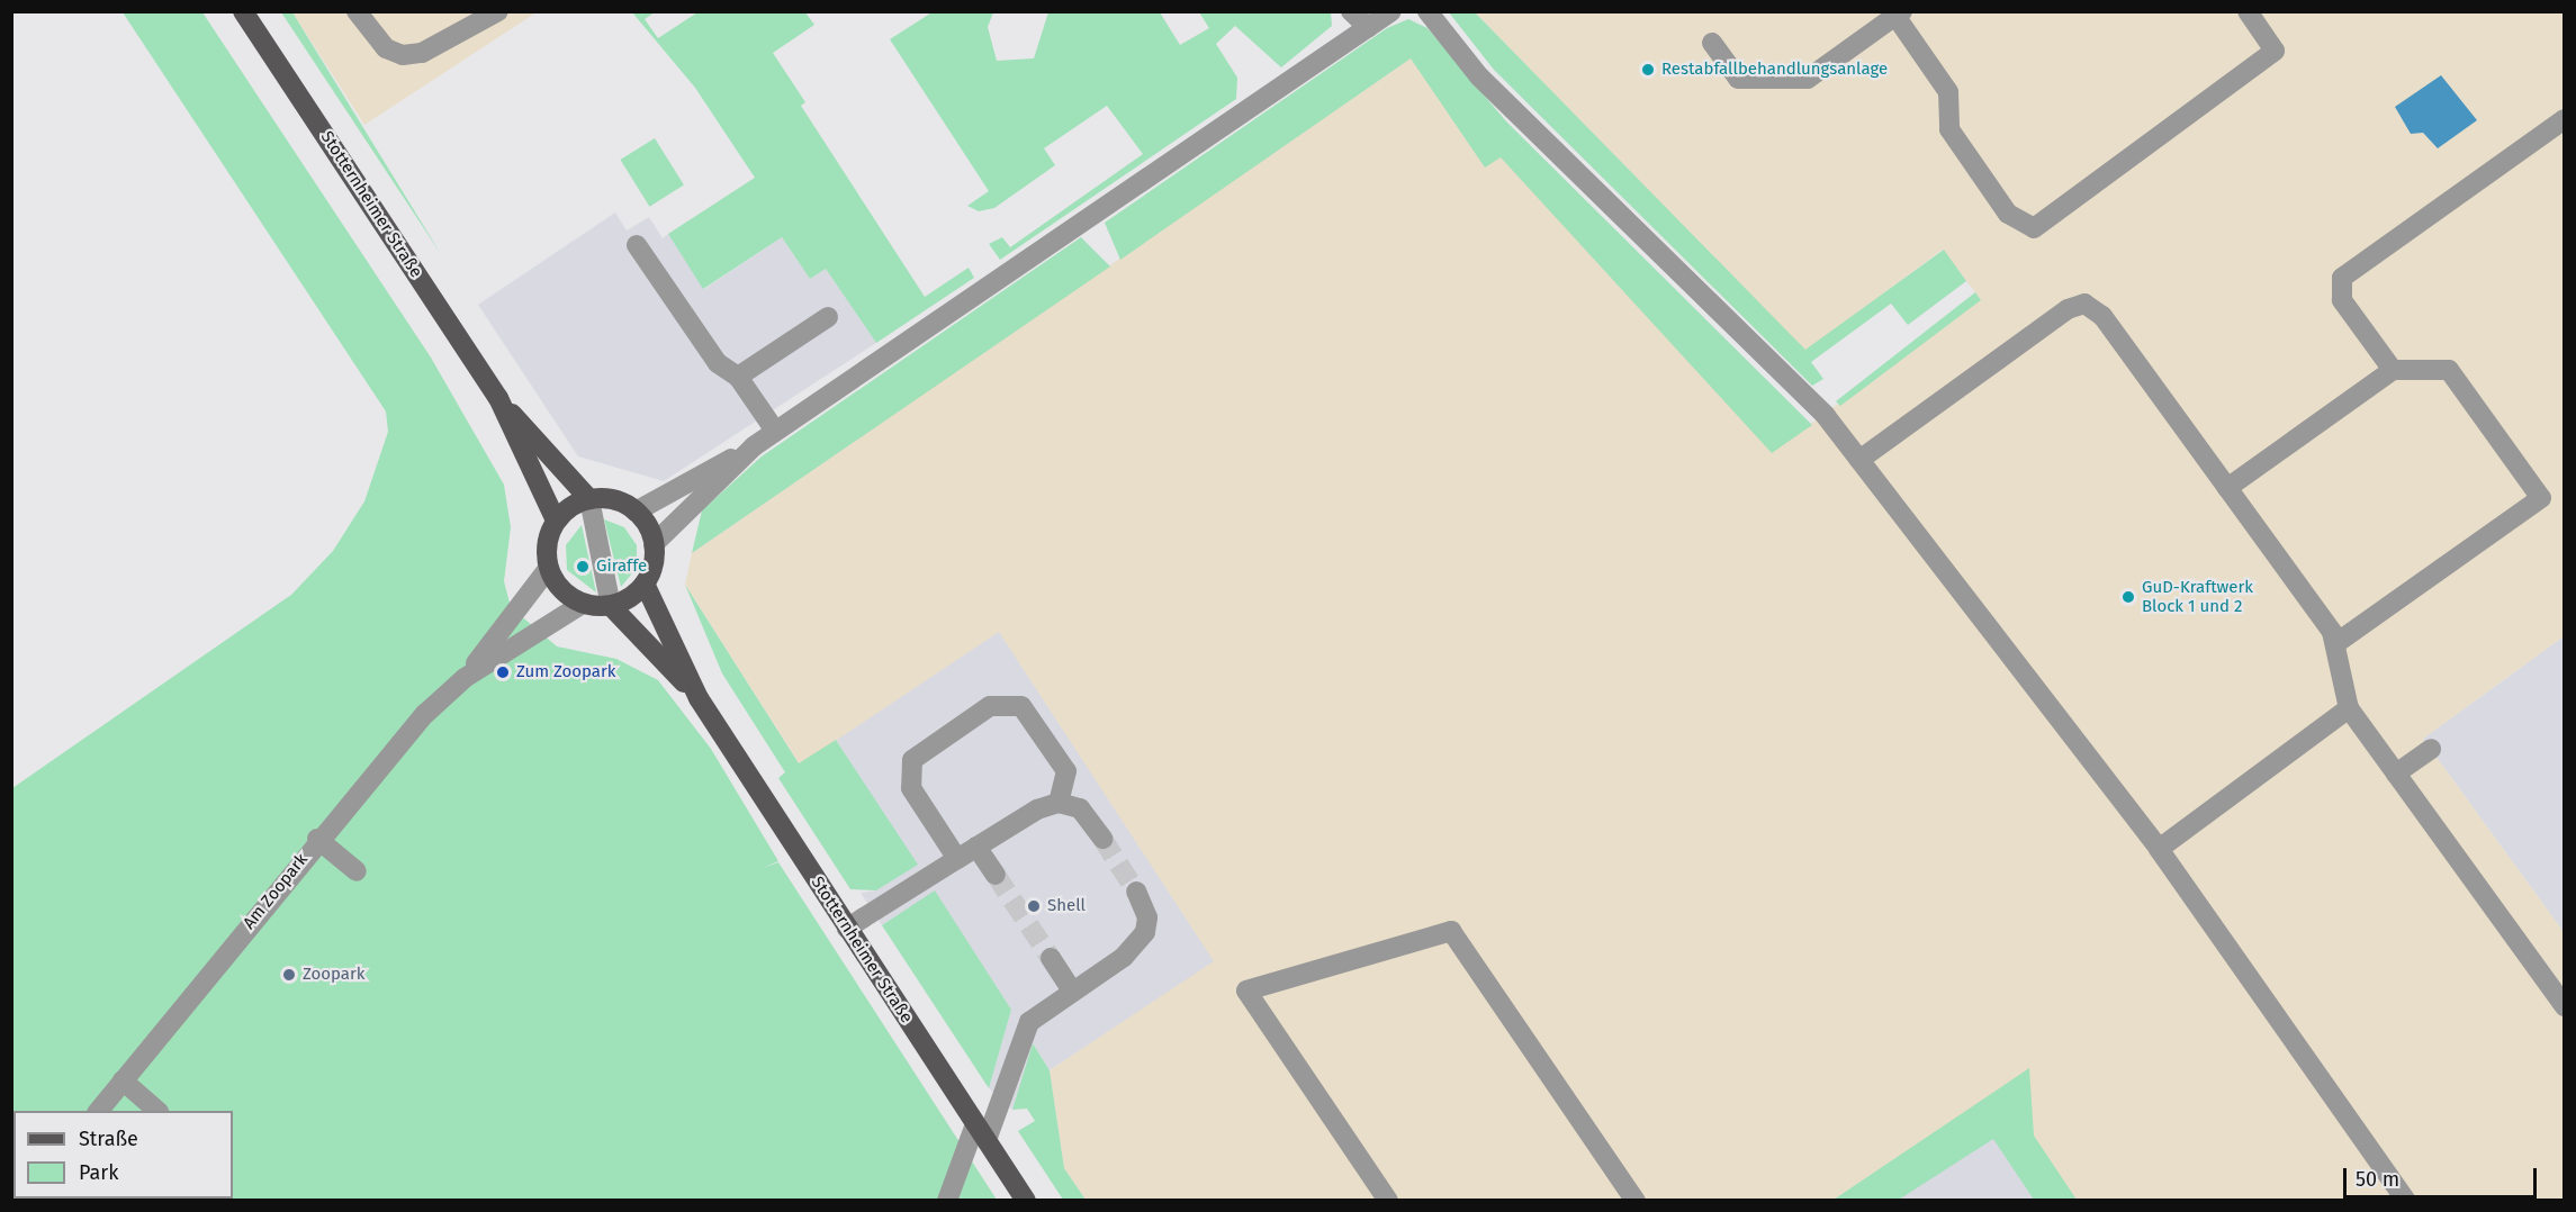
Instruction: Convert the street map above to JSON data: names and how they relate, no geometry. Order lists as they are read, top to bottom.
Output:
{
  "streets": {
    "main road": ["Stotternheimer Straße"],
    "street": ["Am Zoopark"]
  },
  "places": [
    "Restabfallbehandlungsanlage",
    "Giraffe",
    "GuD-Kraftwerk Block 1 und 2",
    "Zum Zoopark",
    "Shell",
    "Zoopark"
  ],
  "legend": ["Straße", "Park"],
  "scale_bar": "50 m"
}
